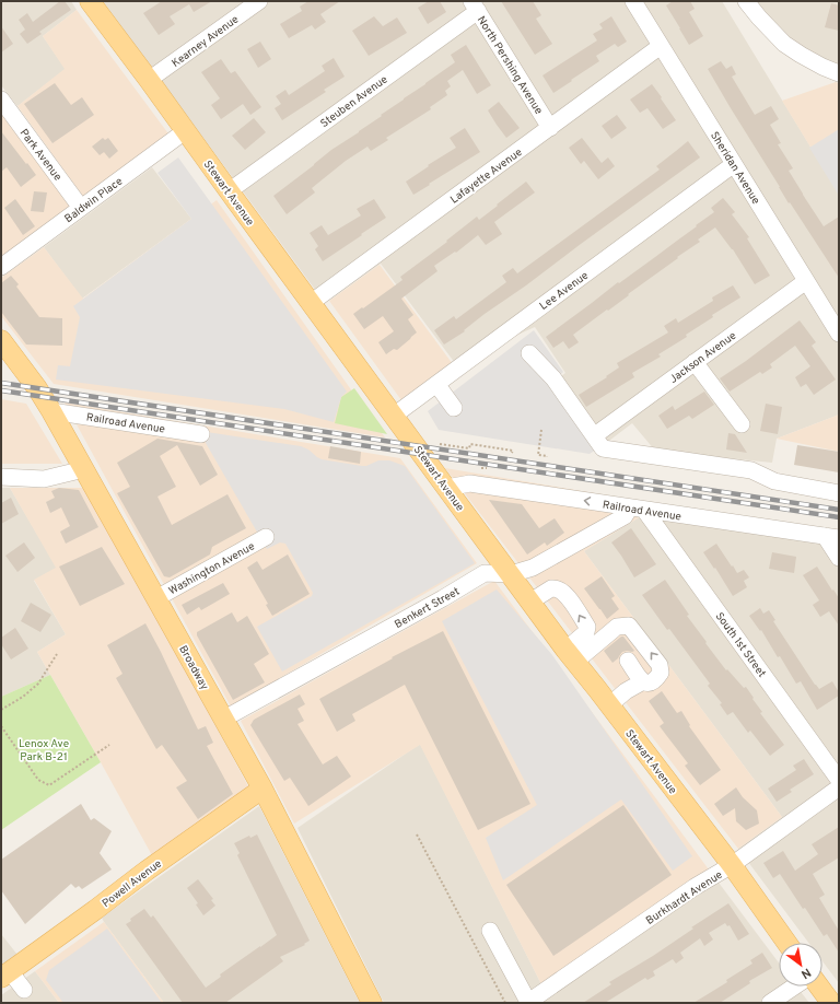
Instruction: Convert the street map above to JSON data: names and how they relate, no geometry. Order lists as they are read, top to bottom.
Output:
{
  "streets": {
    "main road": ["Stewart Avenue", "Broadway", "Powell Avenue"],
    "street": [
      "Kearney Avenue",
      "North Pershing Avenue",
      "Steuben Avenue",
      "Park Avenue",
      "Sheridan Avenue",
      "Lafayette Avenue",
      "Baldwin Place",
      "Lee Avenue",
      "Jackson Avenue",
      "Railroad Avenue",
      "Washington Avenue",
      "Benkert Street",
      "South 1st Street",
      "Burkhardt Avenue"
    ]
  },
  "crossings": [
    ["Kearney Avenue", "Stewart Avenue"],
    ["North Pershing Avenue", "Steuben Avenue"],
    ["North Pershing Avenue", "Lafayette Avenue"],
    ["Steuben Avenue", "Stewart Avenue"],
    ["Park Avenue", "Baldwin Place"],
    ["Sheridan Avenue", "Lafayette Avenue"],
    ["Sheridan Avenue", "Lee Avenue"],
    ["Sheridan Avenue", "Jackson Avenue"],
    ["Lafayette Avenue", "Stewart Avenue"],
    ["Stewart Avenue", "Baldwin Place"],
    ["Stewart Avenue", "Lee Avenue"],
    ["Stewart Avenue", "Railroad Avenue"],
    ["Stewart Avenue", "Benkert Street"],
    ["Stewart Avenue", "Burkhardt Avenue"],
    ["Railroad Avenue", "Benkert Street"],
    ["Railroad Avenue", "South 1st Street"],
    ["Railroad Avenue", "Broadway"],
    ["Washington Avenue", "Broadway"],
    ["Benkert Street", "South 1st Street"],
    ["Benkert Street", "Broadway"],
    ["Broadway", "Powell Avenue"]
  ],
  "one_way": ["Railroad Avenue"],
  "parks": ["Lenox Ave Park B-21"],
  "north": "bottom right"
}
